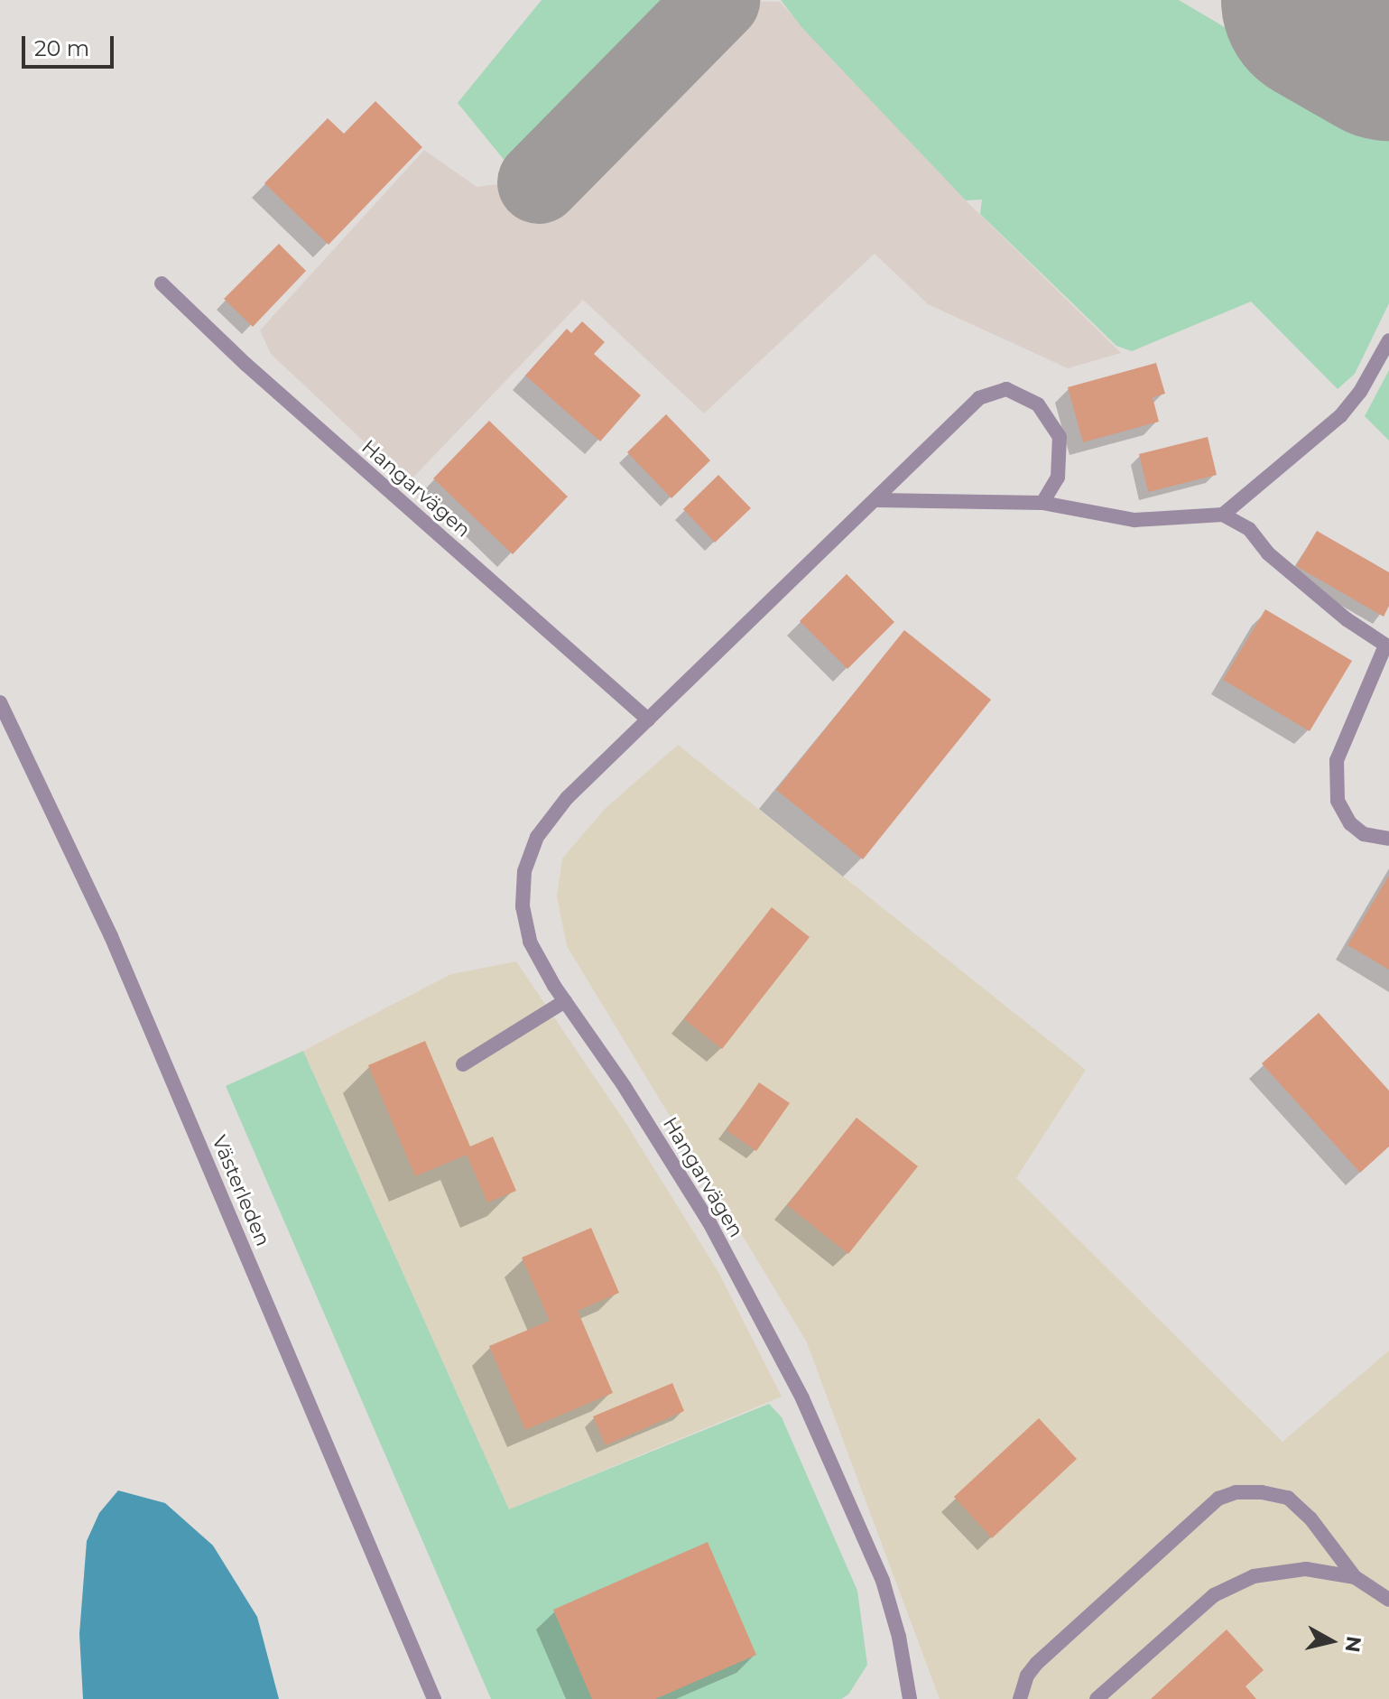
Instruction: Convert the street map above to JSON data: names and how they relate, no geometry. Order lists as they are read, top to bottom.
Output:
{
  "streets": {
    "street": ["Hangarvägen", "Västerleden"]
  },
  "scale_bar": "20 m",
  "north": "right"
}
